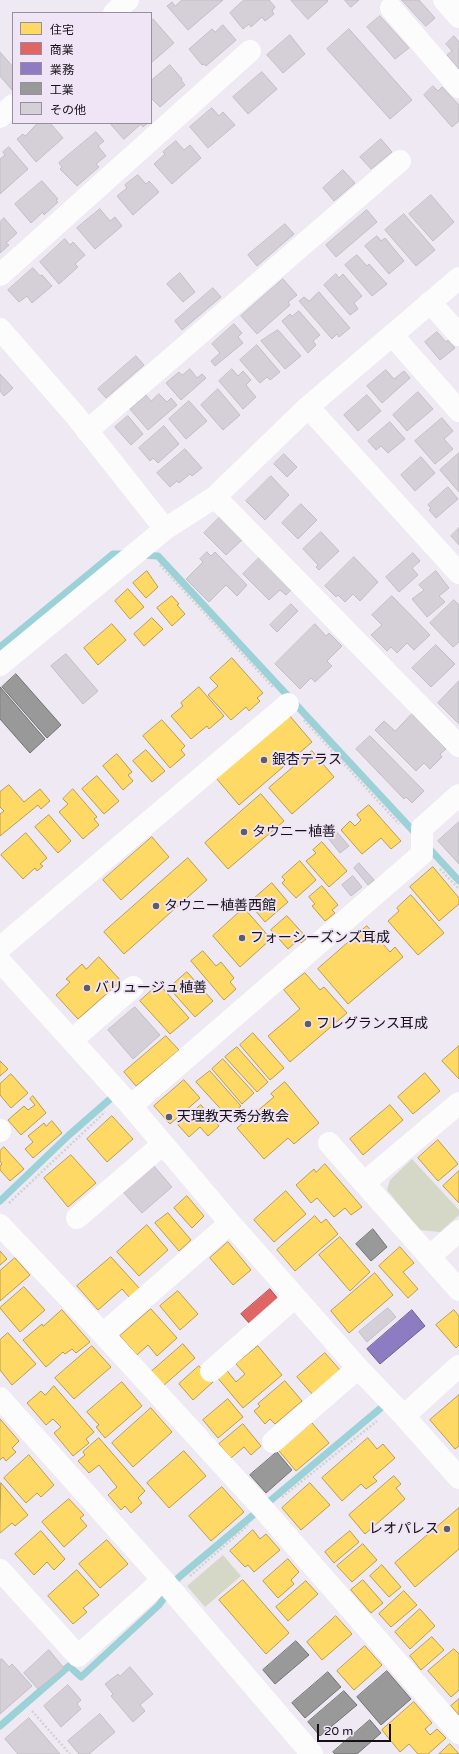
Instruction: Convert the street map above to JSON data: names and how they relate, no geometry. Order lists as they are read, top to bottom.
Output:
{
  "places": [
    "銀杏テラス",
    "タウニー植善",
    "タウニー植善西館",
    "フォーシーズンズ耳成",
    "バリュージュ植善",
    "フレグランス耳成",
    "天理教天秀分教会",
    "レオパレス"
  ],
  "legend": [
    "住宅",
    "商業",
    "業務",
    "工業",
    "その他"
  ],
  "scale_bar": "20 m"
}
